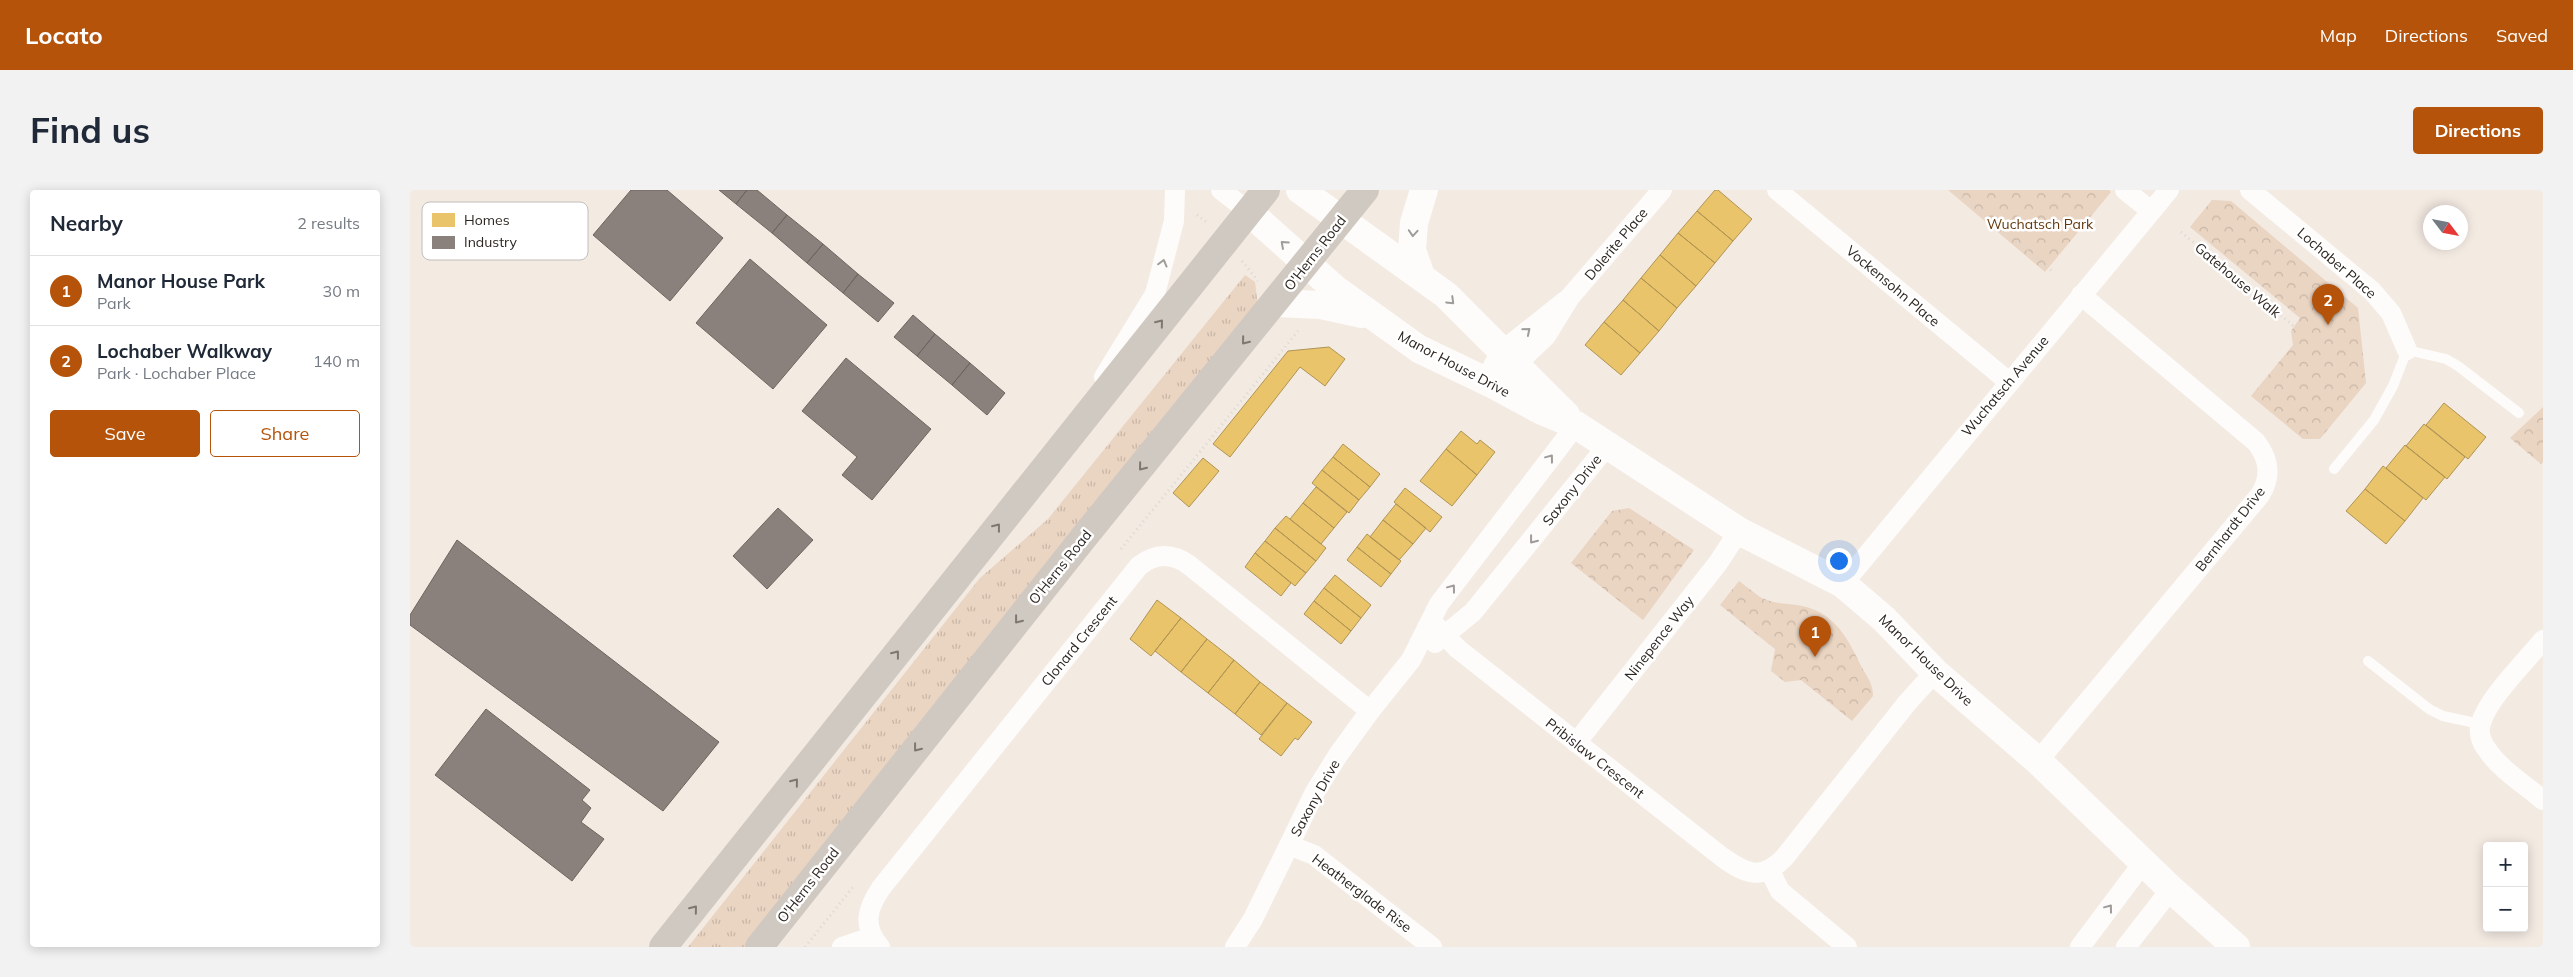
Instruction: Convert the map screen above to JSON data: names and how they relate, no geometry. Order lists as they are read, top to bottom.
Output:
{
  "streets": {
    "main road": ["O'Herns Road"],
    "street": [
      "Dolerite Place",
      "Lochaber Place",
      "Vockensohn Place",
      "Manor House Drive",
      "Wuchatsch Avenue",
      "Saxony Drive",
      "Bernhardt Drive",
      "Ninepence Way",
      "Clonard Crescent",
      "Pribislaw Crescent",
      "Heatherglade Rise"
    ],
    "path": ["Gatehouse Walk"]
  },
  "crossings": [
    ["Dolerite Place", "Manor House Drive"],
    ["O'Herns Road", "Manor House Drive"],
    ["Vockensohn Place", "Wuchatsch Avenue"],
    ["Manor House Drive", "Wuchatsch Avenue"],
    ["Manor House Drive", "Saxony Drive"],
    ["Manor House Drive", "Bernhardt Drive"],
    ["Manor House Drive", "Ninepence Way"],
    ["Wuchatsch Avenue", "Bernhardt Drive"],
    ["Saxony Drive", "Clonard Crescent"],
    ["Saxony Drive", "Pribislaw Crescent"],
    ["Saxony Drive", "Heatherglade Rise"],
    ["Ninepence Way", "Pribislaw Crescent"]
  ],
  "parks": ["Wuchatsch Park"],
  "legend": ["Homes", "Industry"],
  "north": "bottom right",
  "page": {
    "header": "Locato",
    "nav": ["Map", "Directions", "Saved"],
    "buttons": [
      "Directions",
      ["Save", "Share"]
    ],
    "title": "Find us",
    "heading": ["Nearby", "2 results"],
    "list": [
      {
        "mark": "1",
        "name": "Manor House Park",
        "note": "Park",
        "value": "30 m"
      },
      {
        "mark": "2",
        "name": "Lochaber Walkway",
        "note": "Park · Lochaber Place",
        "value": "140 m"
      }
    ],
    "pins": ["2", "1"],
    "map_buttons": ["+", "−"]
  }
}
